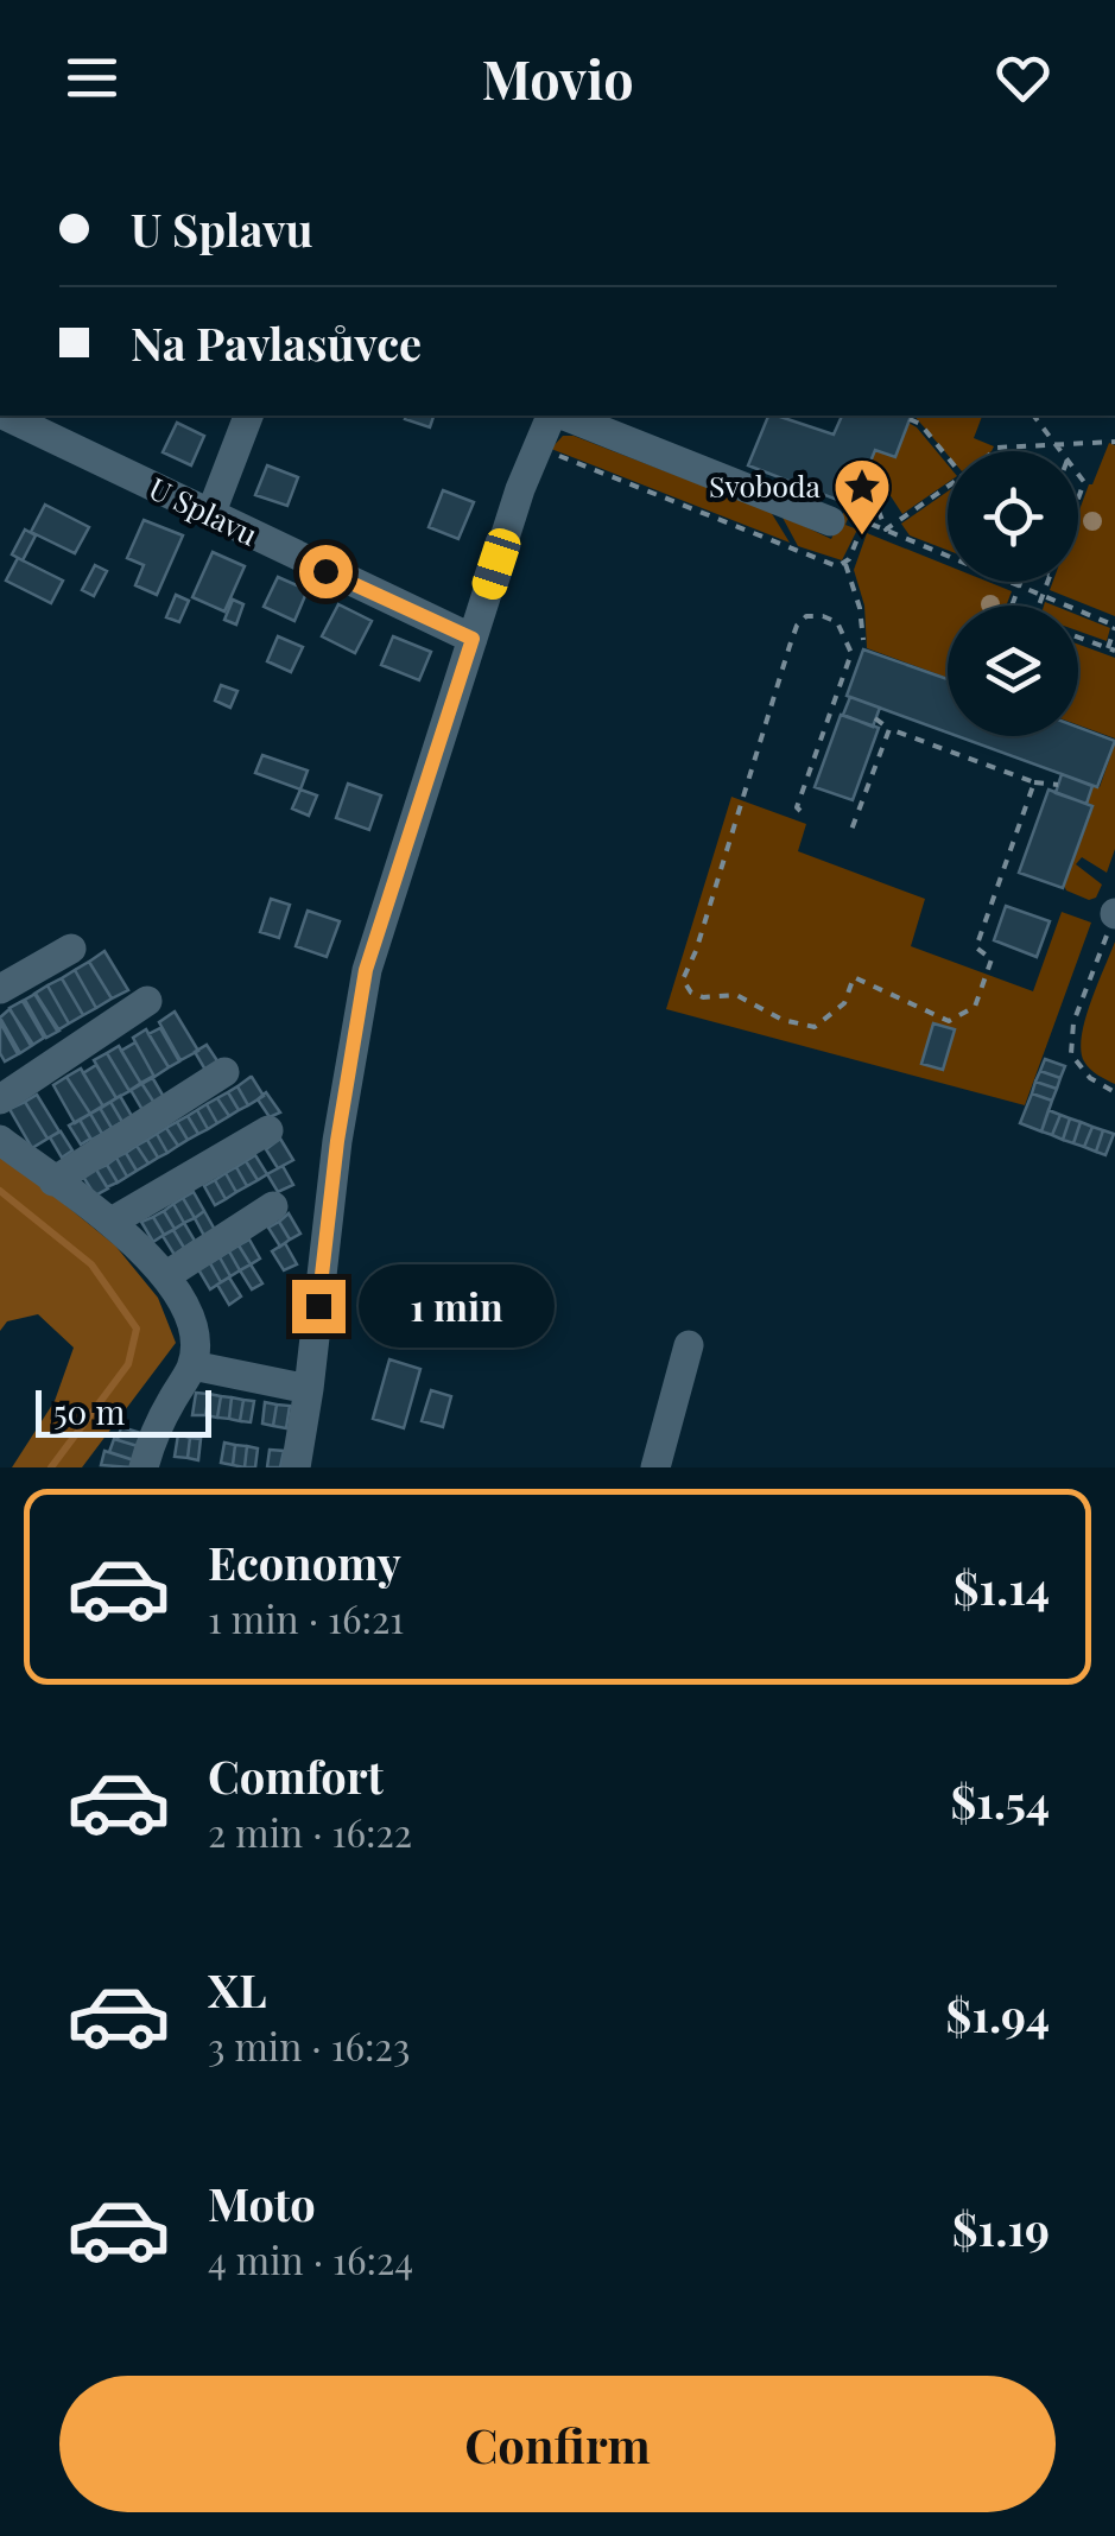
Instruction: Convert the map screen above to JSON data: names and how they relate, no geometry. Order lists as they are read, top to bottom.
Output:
{
  "streets": {
    "street": ["U Splavu"]
  },
  "places": {
    "place": ["Svoboda"]
  },
  "scale_bar": "50 m",
  "page": {
    "header": "Movio",
    "banner": ["U Splavu", "Na Pavlasůvce"],
    "bubble": "1 min",
    "scale": "50 m",
    "list": [
      {
        "name": "Economy",
        "note": "1 min · 16:21",
        "value": "$1.14"
      },
      {
        "name": "Comfort",
        "note": "2 min · 16:22",
        "value": "$1.54"
      },
      {
        "name": "XL",
        "note": "3 min · 16:23",
        "value": "$1.94"
      },
      {
        "name": "Moto",
        "note": "4 min · 16:24",
        "value": "$1.19"
      }
    ],
    "buttons": "Confirm"
  }
}
